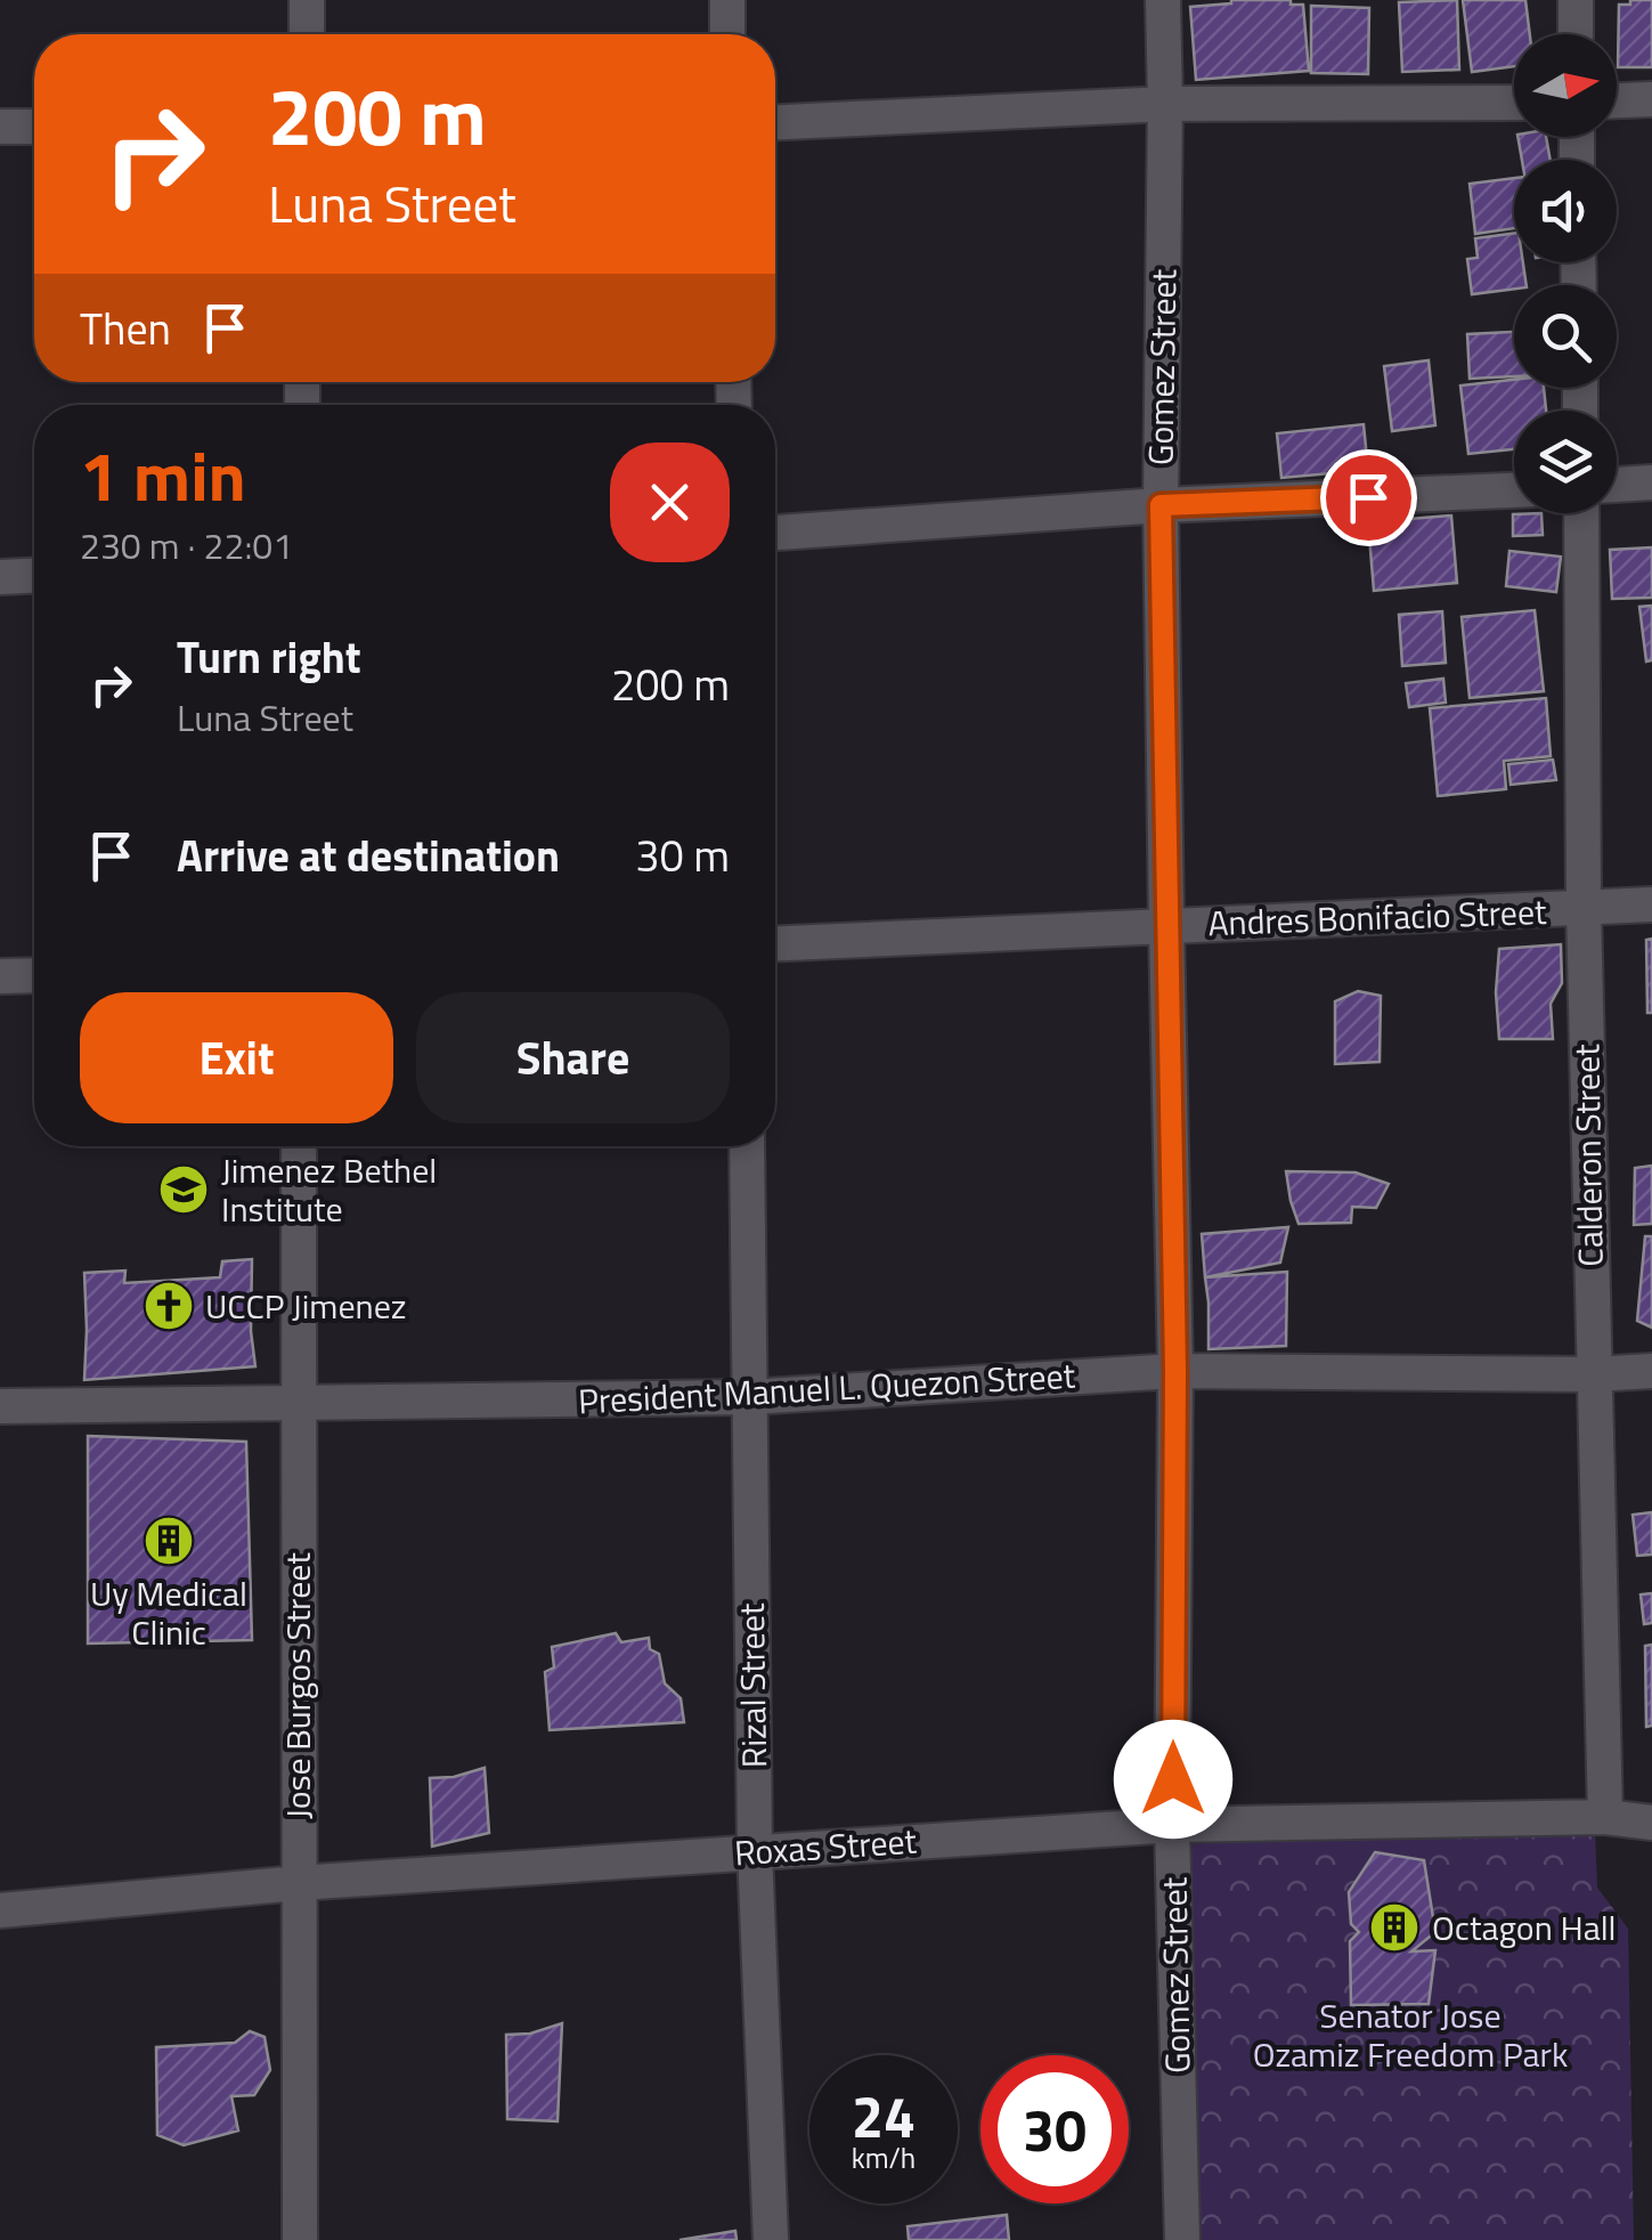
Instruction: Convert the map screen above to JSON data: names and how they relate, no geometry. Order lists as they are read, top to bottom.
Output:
{
  "streets": {
    "street": [
      "Gomez Street",
      "Andres Bonifacio Street",
      "Calderon Street",
      "President Manuel L. Quezon Street",
      "Jose Burgos Street",
      "Rizal Street",
      "Roxas Street"
    ]
  },
  "crossings": [
    ["Gomez Street", "Andres Bonifacio Street"],
    ["Gomez Street", "President Manuel L. Quezon Street"],
    ["Gomez Street", "Roxas Street"],
    ["Andres Bonifacio Street", "Calderon Street"],
    ["Calderon Street", "President Manuel L. Quezon Street"],
    ["Calderon Street", "Roxas Street"],
    ["President Manuel L. Quezon Street", "Jose Burgos Street"],
    ["President Manuel L. Quezon Street", "Rizal Street"],
    ["Jose Burgos Street", "Roxas Street"],
    ["Rizal Street", "Roxas Street"]
  ],
  "parks": ["Senator Jose Ozamiz Freedom Park"],
  "places": {
    "school or university": ["Jimenez Bethel Institute"],
    "church": ["UCCP Jimenez"],
    "building": ["Uy Medical Clinic", "Octagon Hall"]
  },
  "north": "right",
  "page": {
    "turn": ["200 m", "Luna Street"],
    "then": "Then",
    "heading": ["1 min", "230 m · 22:01"],
    "list": [
      {
        "name": "Turn right",
        "note": "Luna Street",
        "value": "200 m"
      },
      {
        "name": "Arrive at destination",
        "value": "30 m"
      }
    ],
    "buttons": ["Exit", "Share"],
    "speed": "24 km/h",
    "limit": "30"
  }
}
